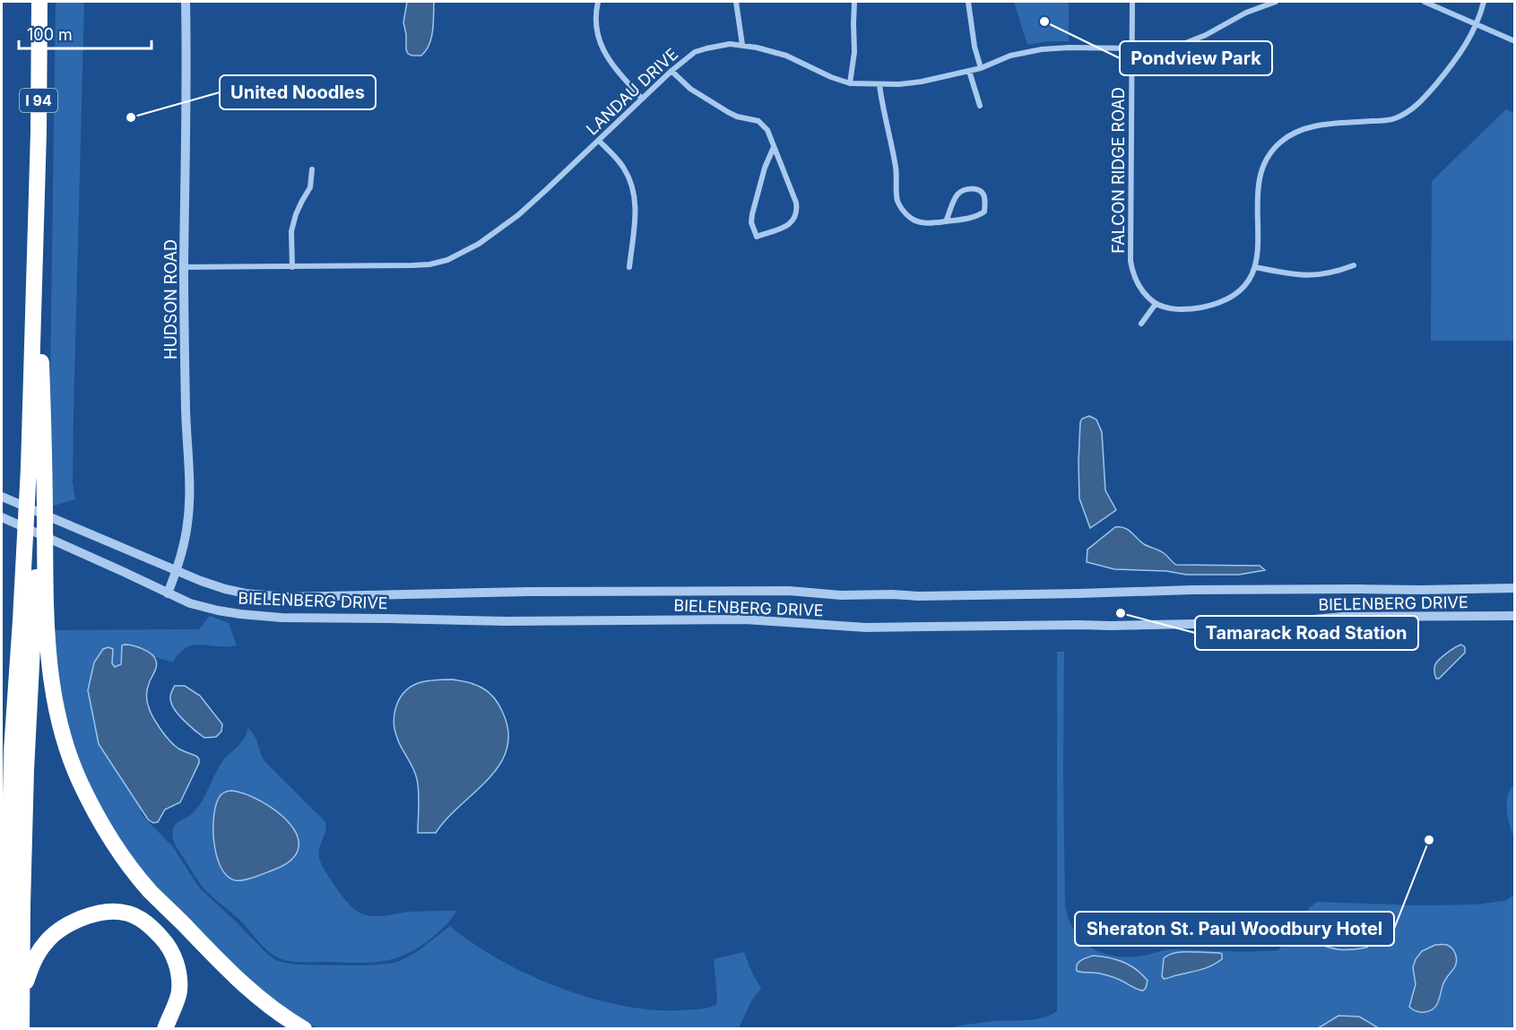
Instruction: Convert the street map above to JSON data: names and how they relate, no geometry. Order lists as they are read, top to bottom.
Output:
{
  "streets": {
    "highway": ["I 94"],
    "street": [
      "LANDAU DRIVE",
      "FALCON RIDGE ROAD",
      "HUDSON ROAD",
      "BIELENBERG DRIVE"
    ]
  },
  "crossings": [
    ["LANDAU DRIVE", "FALCON RIDGE ROAD"],
    ["LANDAU DRIVE", "HUDSON ROAD"],
    ["HUDSON ROAD", "BIELENBERG DRIVE"]
  ],
  "places": [
    "Pondview Park",
    "United Noodles",
    "Tamarack Road Station",
    "Sheraton St. Paul Woodbury Hotel"
  ],
  "scale_bar": "100 m"
}
